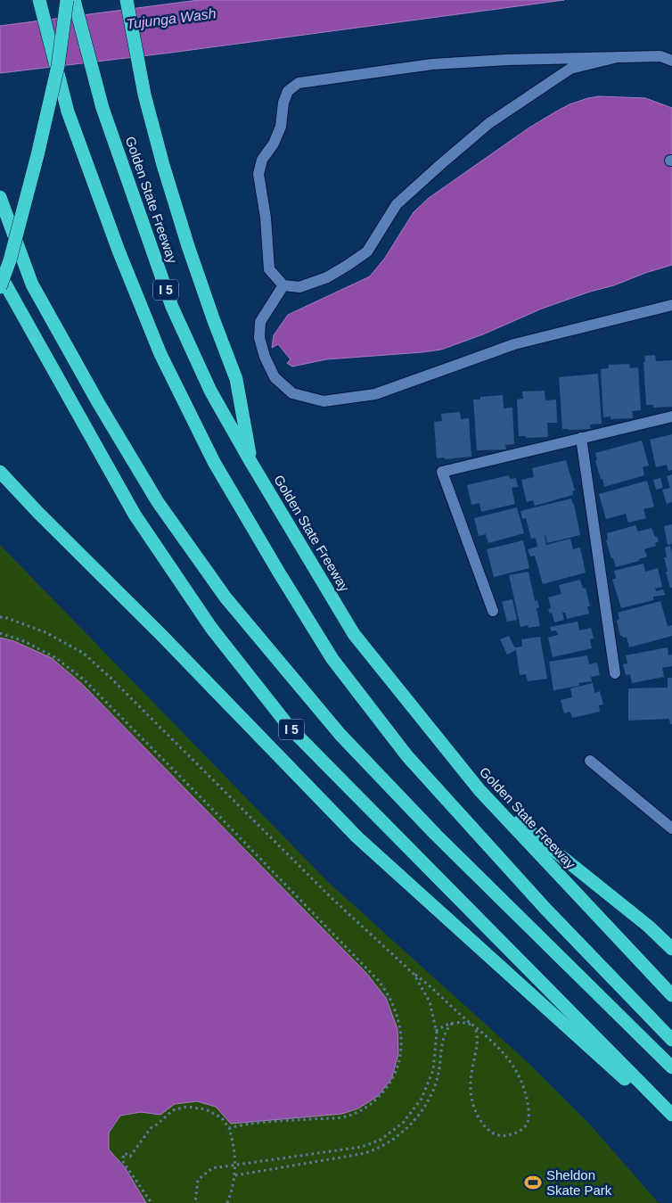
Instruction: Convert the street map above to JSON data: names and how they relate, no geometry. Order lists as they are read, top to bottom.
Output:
{
  "streets": {
    "highway": ["Golden State Freeway", "I 5"]
  },
  "water": ["Tujunga Wash"],
  "places": {
    "sports": ["Sheldon Skate Park"]
  }
}
